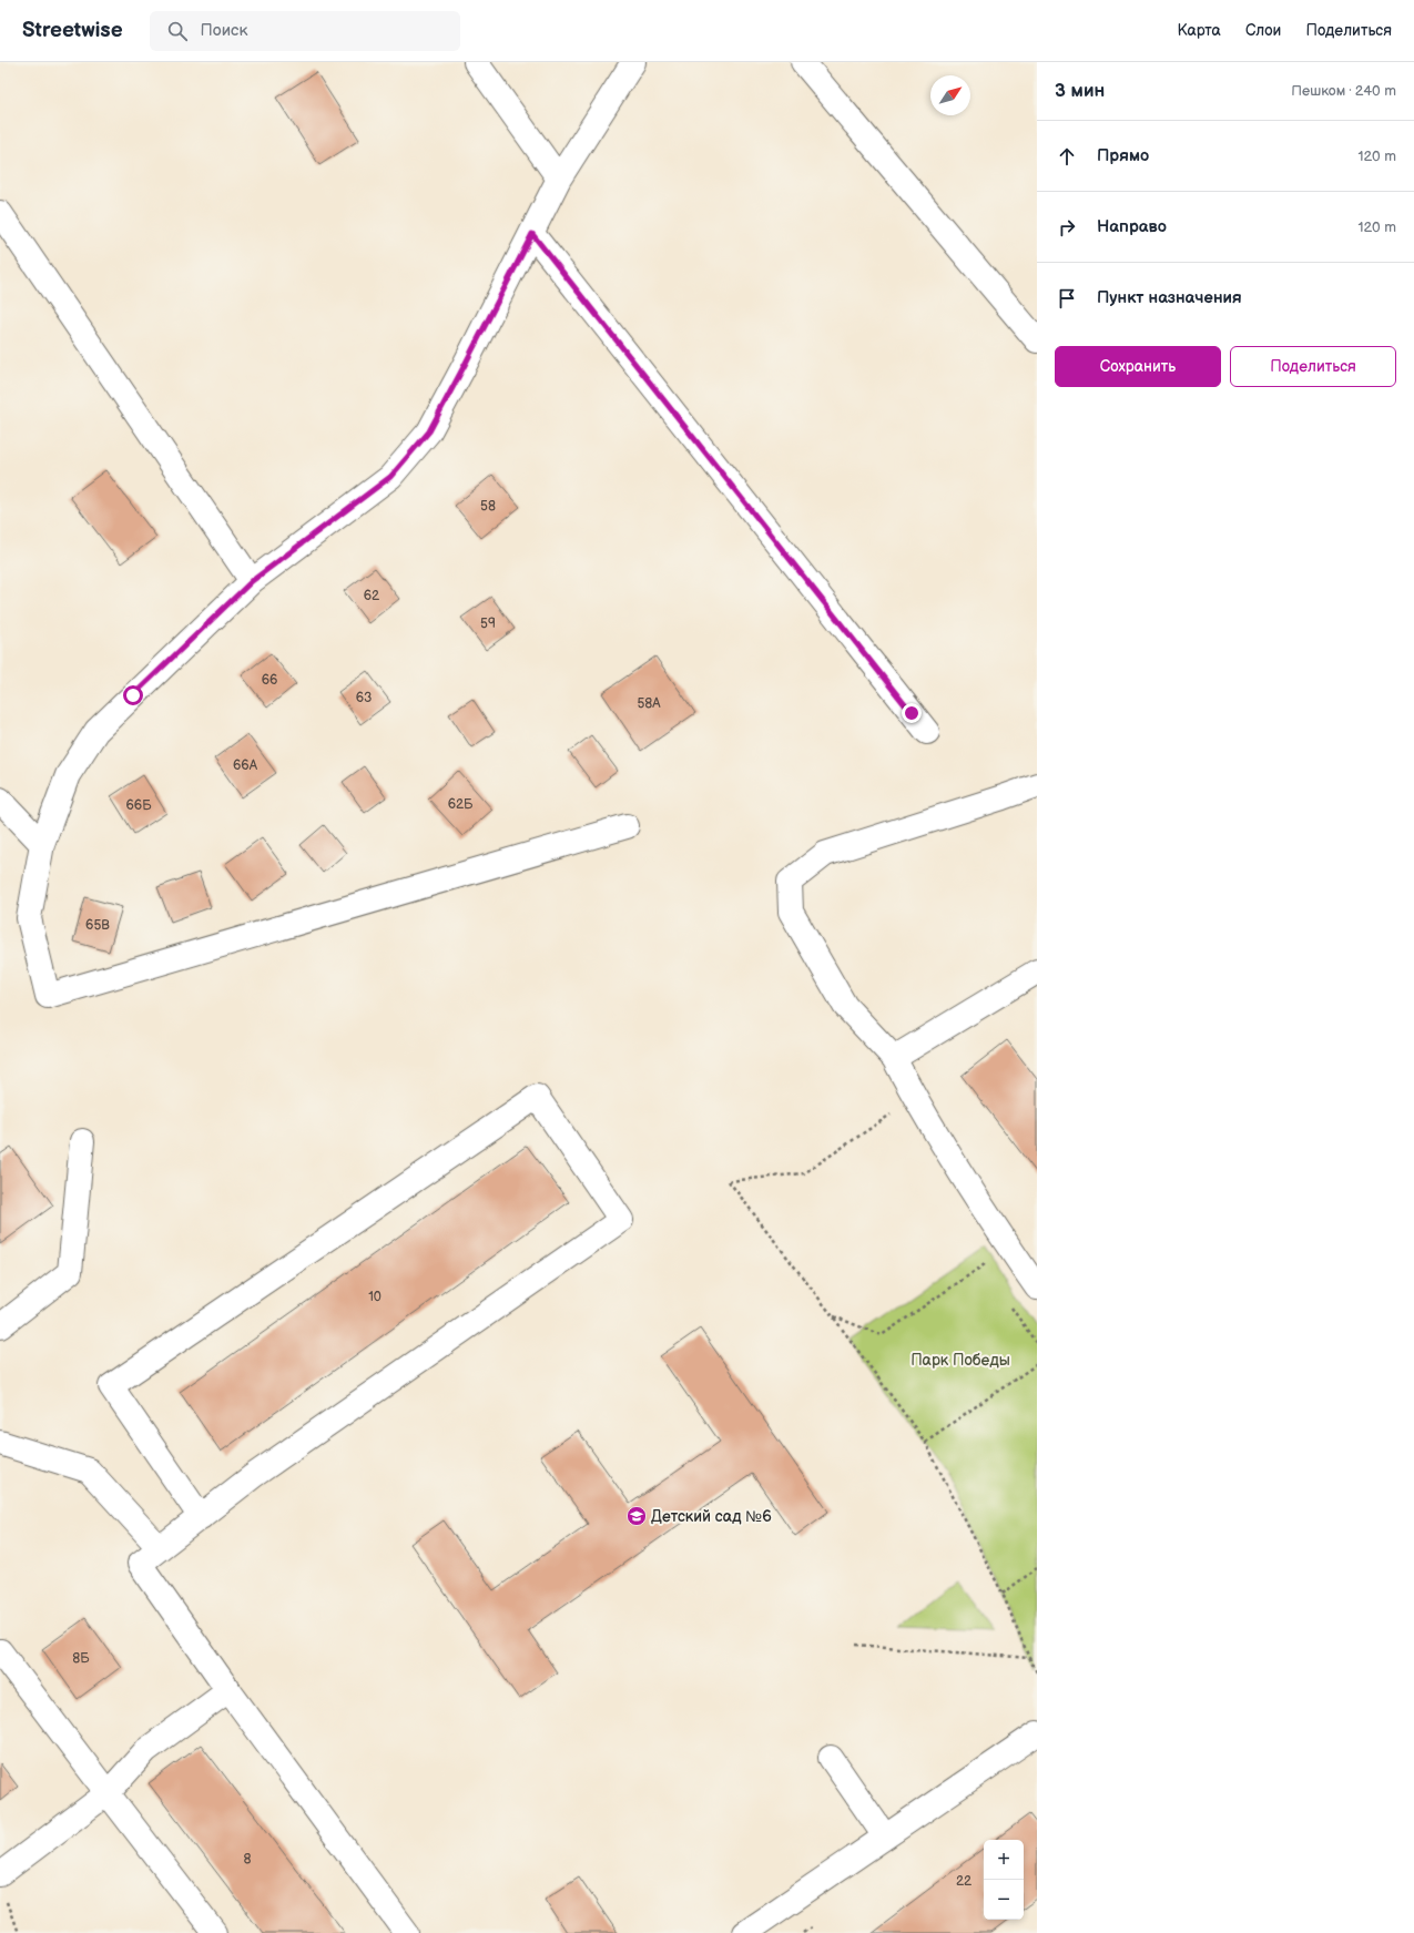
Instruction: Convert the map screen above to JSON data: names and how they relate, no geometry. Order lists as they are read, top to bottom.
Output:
{
  "parks": ["Парк Победы"],
  "places": {
    "school or university": ["Детский сад №6"]
  },
  "house_numbers": [
    "58",
    "62",
    "59",
    "66",
    "63",
    "58А",
    "66А",
    "62Б",
    "66Б",
    "65В",
    "10",
    "8Б",
    "8",
    "22"
  ],
  "north": "top right",
  "page": {
    "header": "Streetwise",
    "search": "Поиск",
    "nav": ["Карта", "Слои", "Поделиться"],
    "heading": ["3 мин", "Пешком · 240 m"],
    "list": [
      ["Прямо", "120 m"],
      ["Направо", "120 m"],
      "Пункт назначения"
    ],
    "buttons": ["Сохранить", "Поделиться"],
    "map_buttons": ["+", "−"]
  }
}
